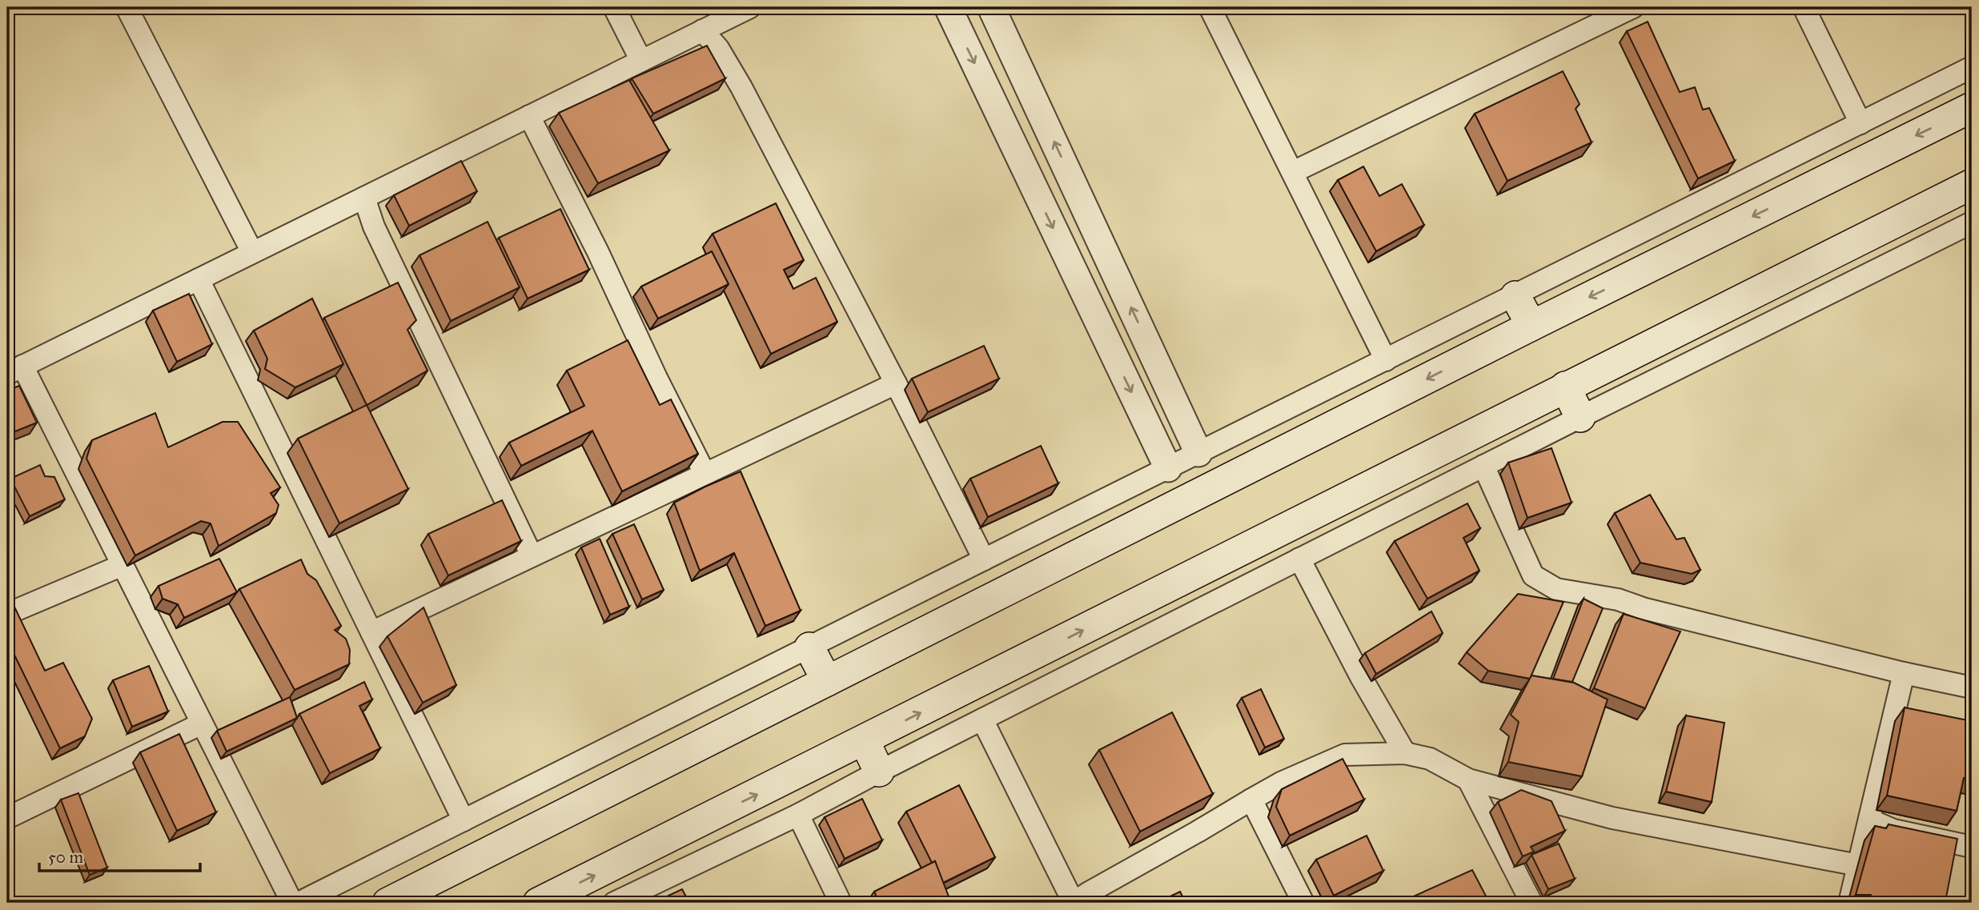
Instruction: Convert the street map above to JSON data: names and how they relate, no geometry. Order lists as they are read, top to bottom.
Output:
{
  "scale_bar": "50 m"
}
